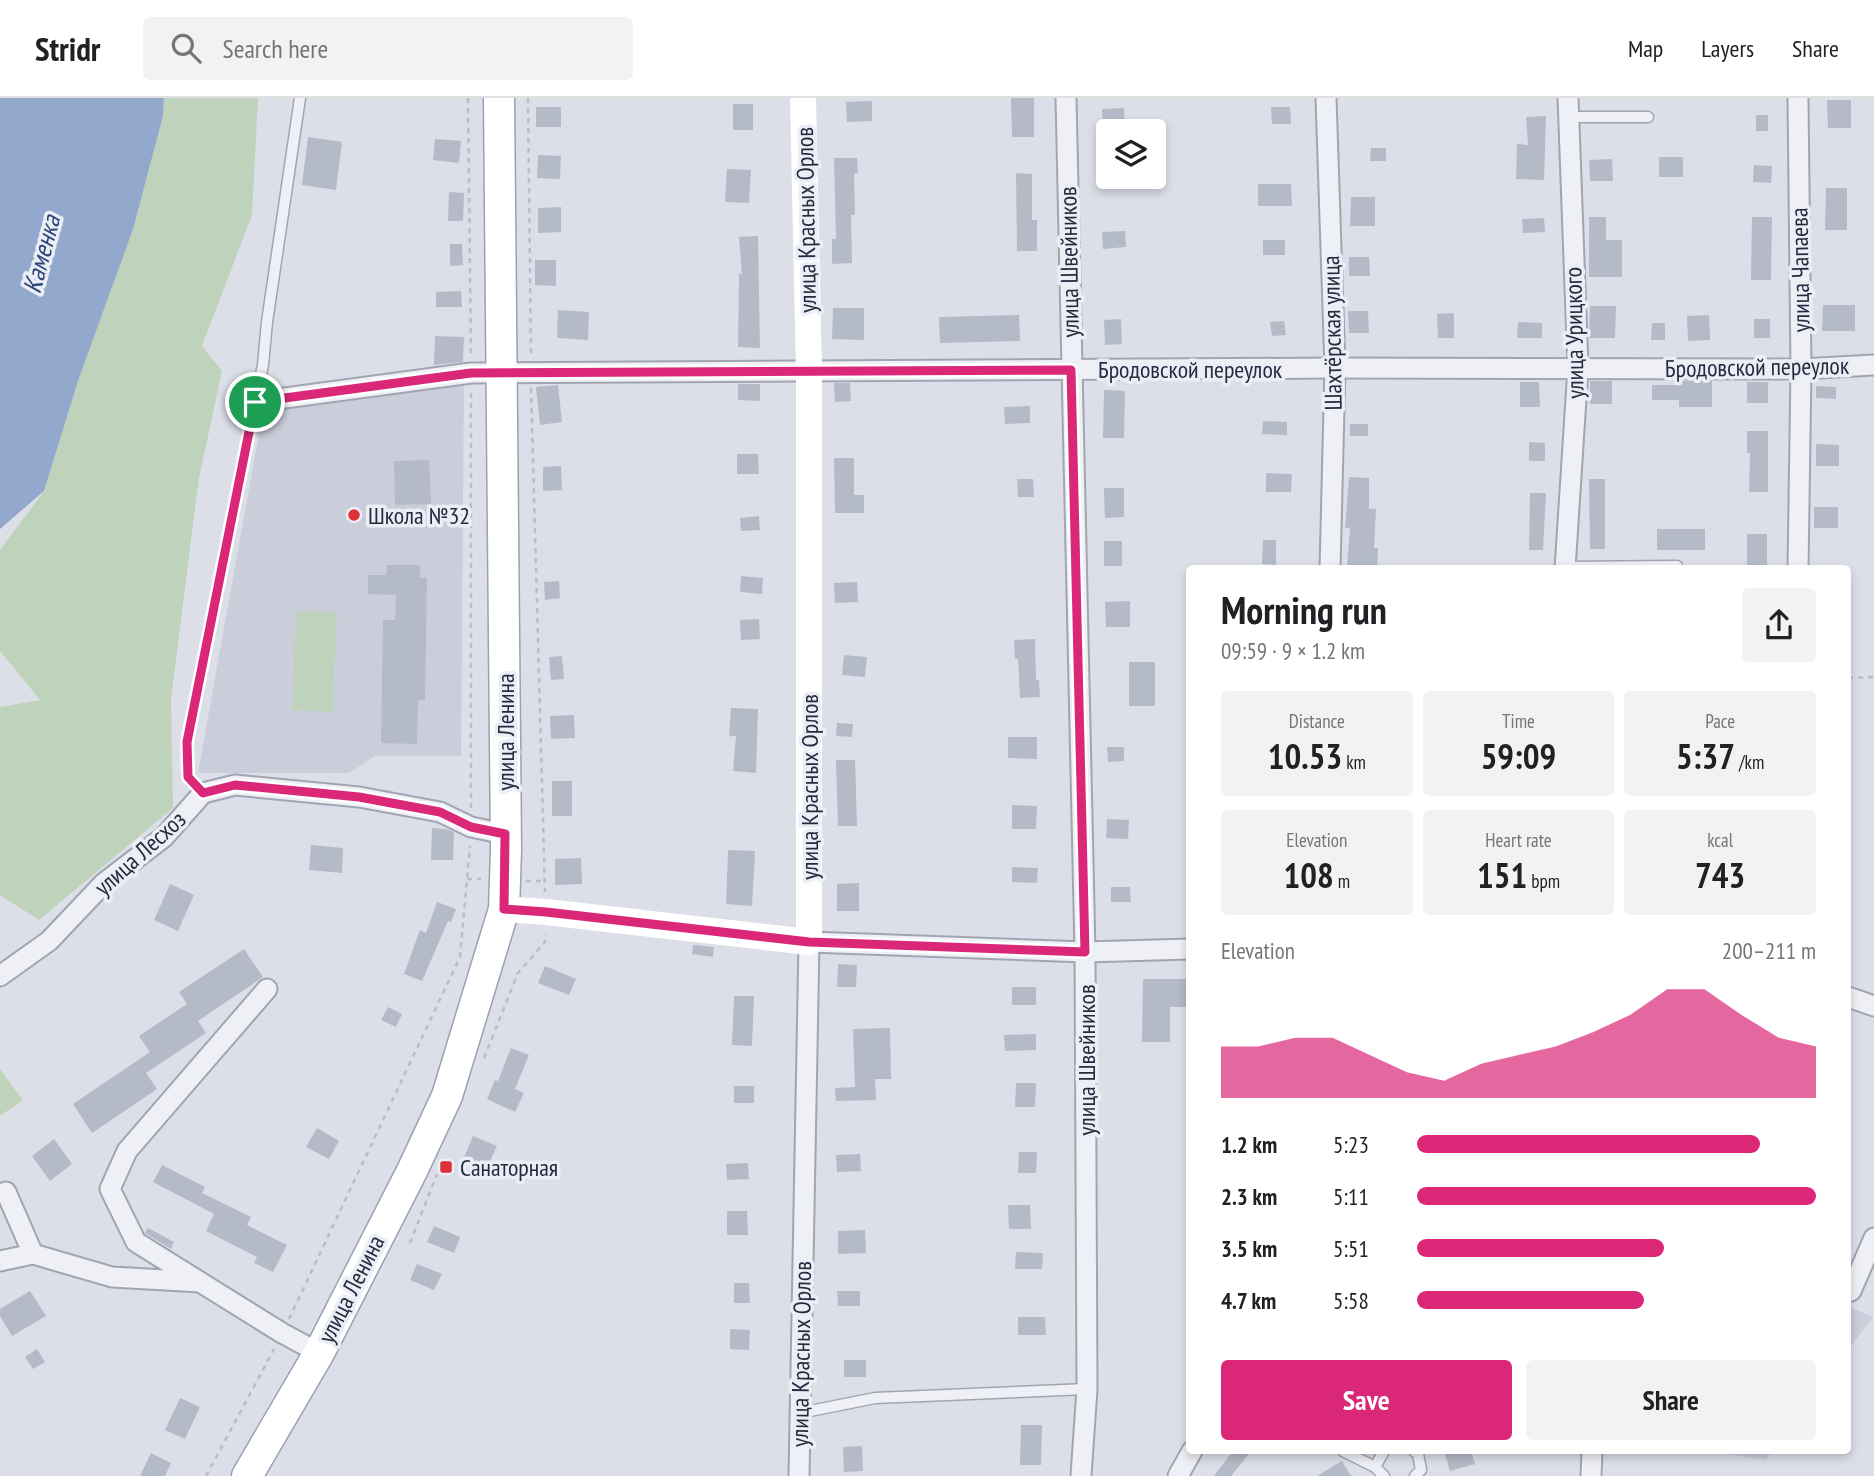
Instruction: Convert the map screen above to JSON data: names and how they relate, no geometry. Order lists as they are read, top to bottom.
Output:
{
  "streets": {
    "main road": ["улица Ленина"],
    "street": [
      "улица Красных Орлов",
      "улица Швейников",
      "улица Чапаева",
      "Шахтёрская улица",
      "улица Урицкого",
      "Бродовской переулок",
      "улица Лесхоз"
    ]
  },
  "crossings": [
    ["улица Красных Орлов", "Бродовской переулок"],
    ["улица Швейников", "Бродовской переулок"],
    ["улица Чапаева", "Бродовской переулок"],
    ["Шахтёрская улица", "Бродовской переулок"],
    ["улица Урицкого", "Бродовской переулок"],
    ["Бродовской переулок", "улица Ленина"],
    ["улица Ленина", "улица Лесхоз"]
  ],
  "water": ["Каменка"],
  "places": {
    "other": ["Школа №32"],
    "transit": ["Санаторная"]
  },
  "page": {
    "header": "Stridr",
    "search": "Search here",
    "nav": ["Map", "Layers", "Share"],
    "heading": ["Morning run", "09:59 · 9 × 1.2 km"],
    "stats": [
      ["Distance", "10.53 km"],
      ["Time", "59:09"],
      ["Pace", "5:37 /km"],
      ["Elevation", "108 m"],
      ["Heart rate", "151 bpm"],
      ["kcal", "743"]
    ],
    "chart": ["Elevation", "200–211 m"],
    "list": [
      {
        "name": "1.2 km",
        "note": "5:23"
      },
      {
        "name": "2.3 km",
        "note": "5:11"
      },
      {
        "name": "3.5 km",
        "note": "5:51"
      },
      {
        "name": "4.7 km",
        "note": "5:58"
      }
    ],
    "buttons": ["Save", "Share"]
  }
}
